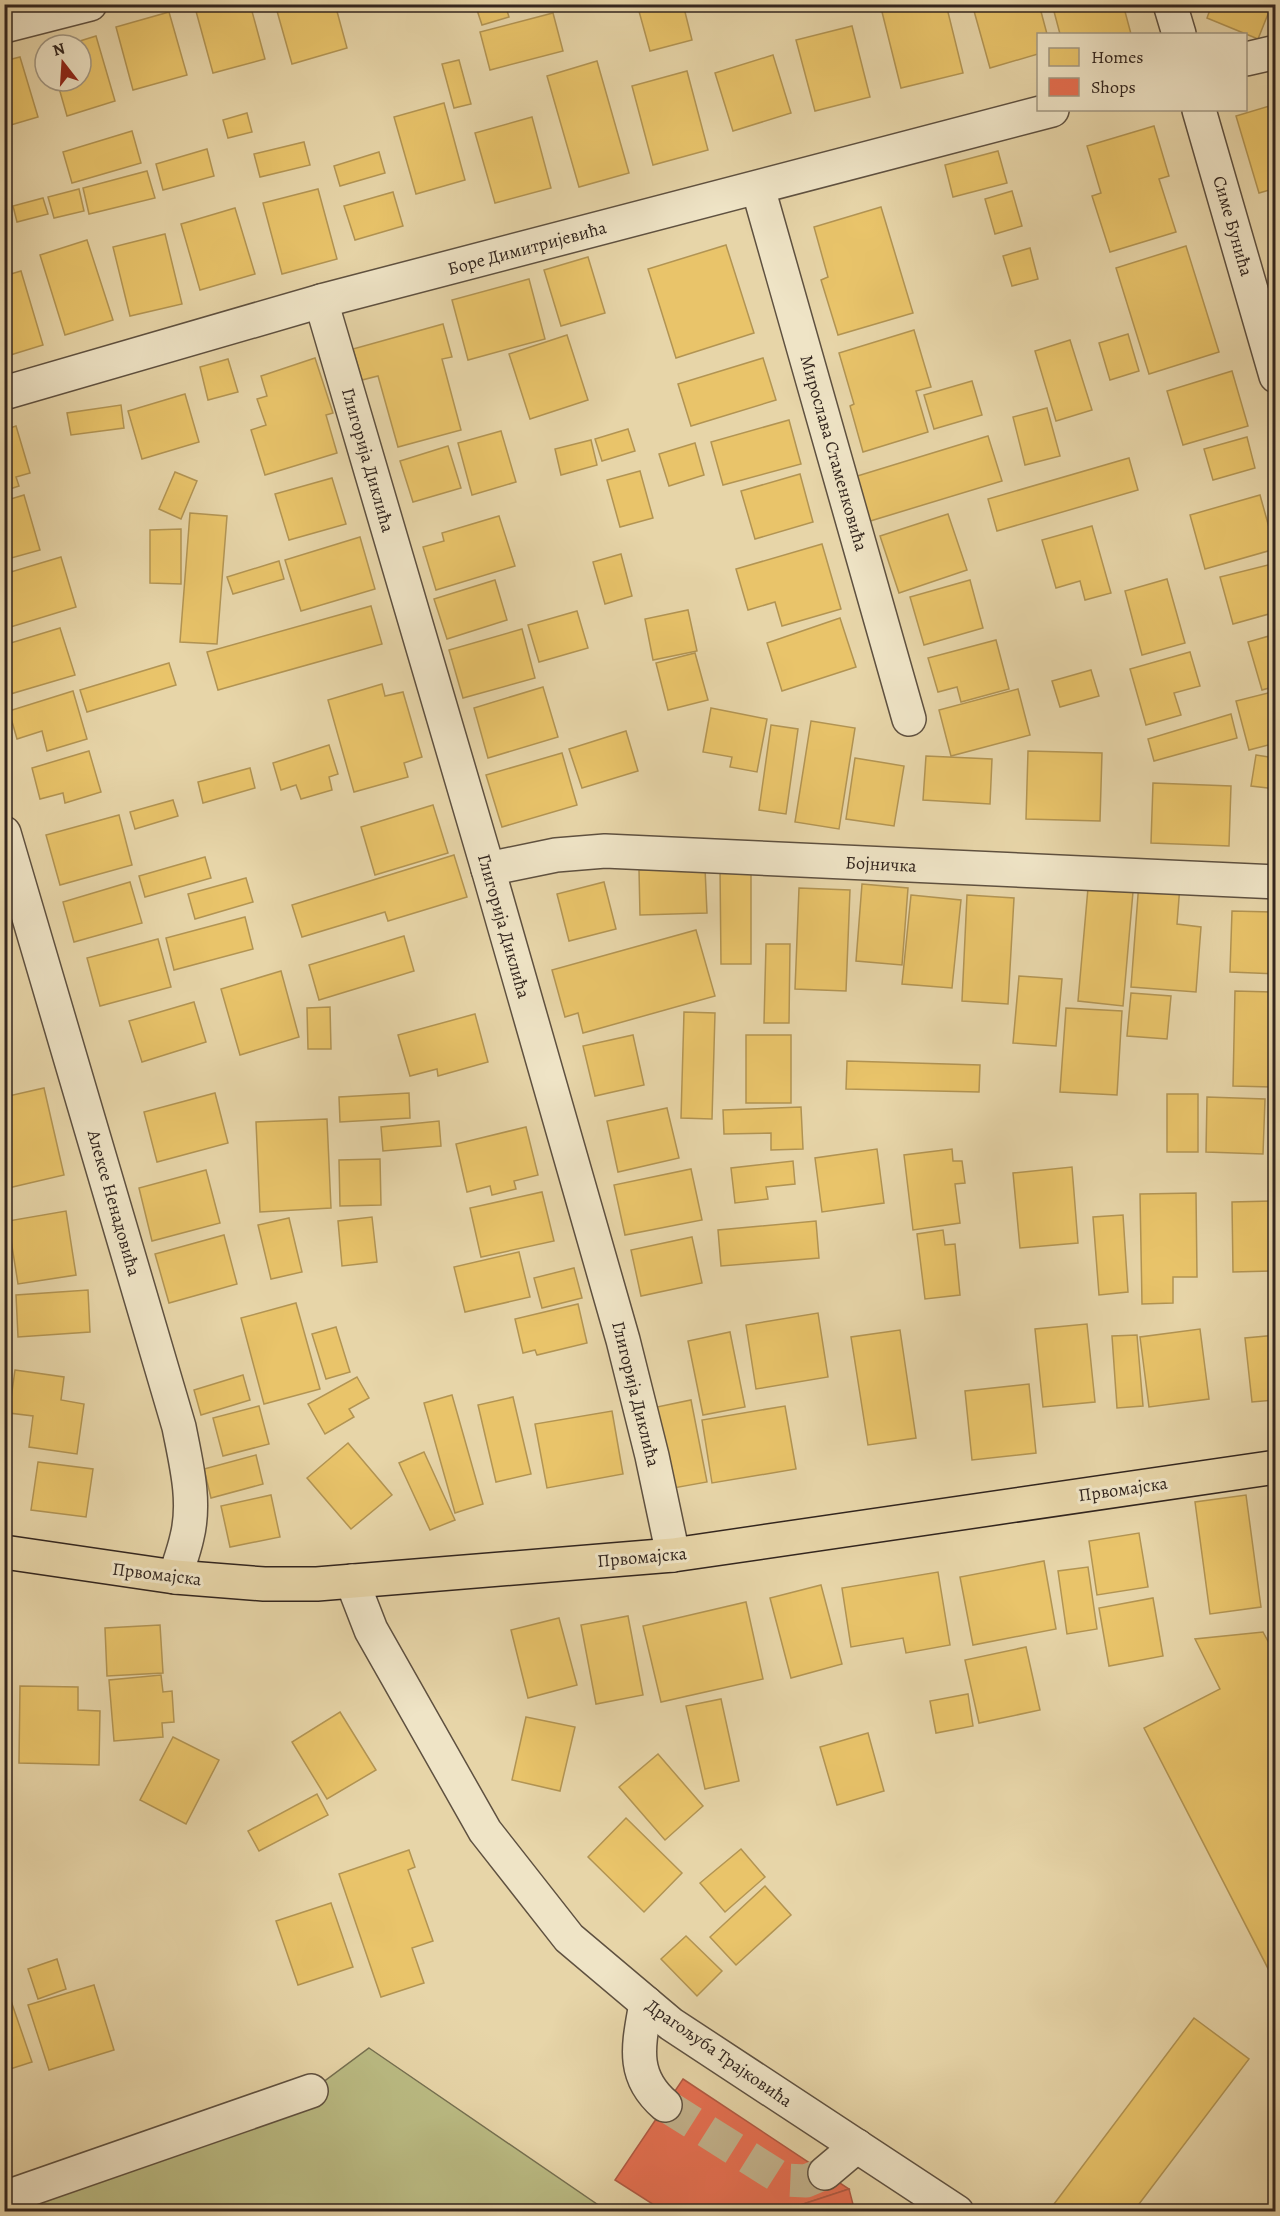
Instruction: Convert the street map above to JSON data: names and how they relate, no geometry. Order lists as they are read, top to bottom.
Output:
{
  "streets": {
    "main road": ["Првомајска"],
    "street": [
      "Симе Бунића",
      "Боре Димитријевића",
      "Мирослава Стаменковића",
      "Глигорија Диклића",
      "Бојничка",
      "Алексе Ненадовића",
      "Драгољуба Трајковића"
    ]
  },
  "crossings": [
    ["Боре Димитријевића", "Мирослава Стаменковића"],
    ["Боре Димитријевића", "Глигорија Диклића"],
    ["Глигорија Диклића", "Бојничка"],
    ["Глигорија Диклића", "Првомајска"],
    ["Алексе Ненадовића", "Првомајска"],
    ["Првомајска", "Драгољуба Трајковића"]
  ],
  "legend": ["Homes", "Shops"],
  "north": "top"
}
